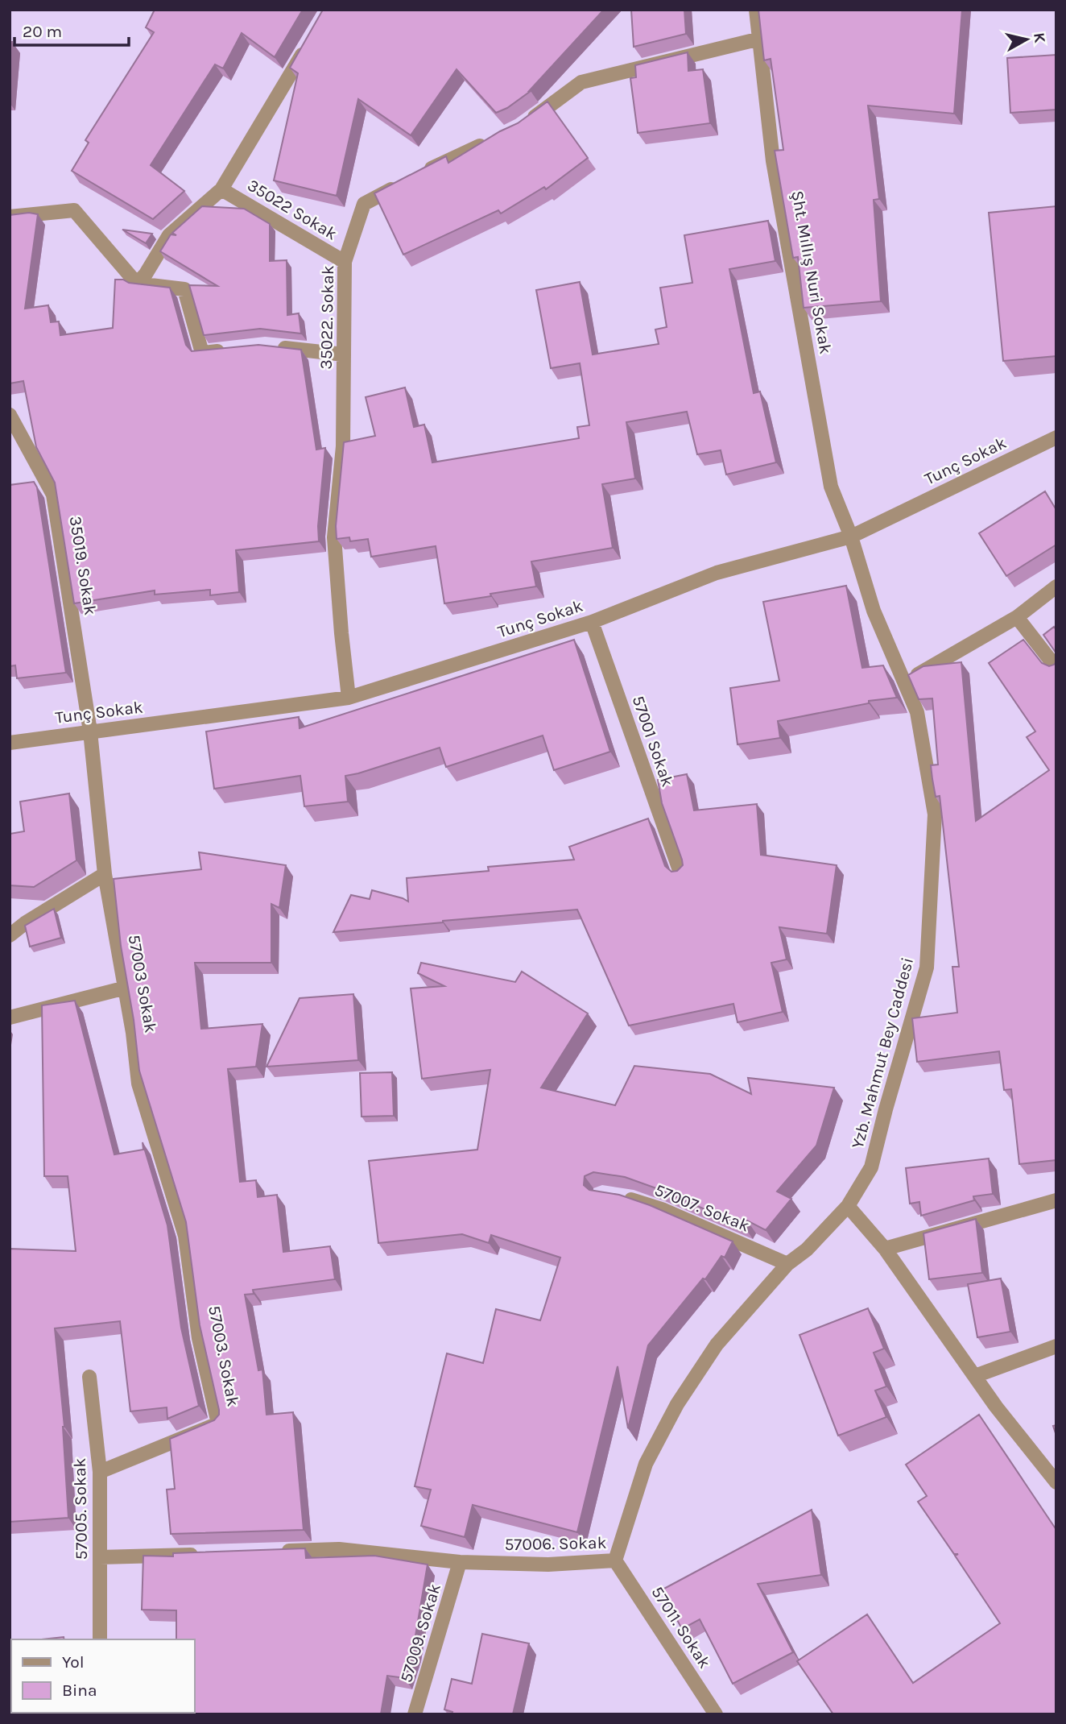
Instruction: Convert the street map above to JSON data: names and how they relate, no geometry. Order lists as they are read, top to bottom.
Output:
{
  "streets": {
    "street": [
      "35022 Sokak",
      "Şht. Mıllış Nuri Sokak",
      "35022. Sokak",
      "Tunç Sokak",
      "35019. Sokak",
      "57001 Sokak",
      "57003 Sokak",
      "Yzb. Mahmut Bey Caddesi",
      "57007. Sokak",
      "57003. Sokak",
      "57005. Sokak",
      "57006. Sokak",
      "57011. Sokak",
      "57009. Sokak"
    ]
  },
  "crossings": [
    ["35022 Sokak", "35022. Sokak"],
    ["Şht. Mıllış Nuri Sokak", "Tunç Sokak"],
    ["Şht. Mıllış Nuri Sokak", "Yzb. Mahmut Bey Caddesi"],
    ["35022. Sokak", "Tunç Sokak"],
    ["Tunç Sokak", "35019. Sokak"],
    ["Tunç Sokak", "57001 Sokak"],
    ["Tunç Sokak", "57003 Sokak"],
    ["Tunç Sokak", "Yzb. Mahmut Bey Caddesi"],
    ["35019. Sokak", "57003 Sokak"],
    ["57003 Sokak", "57003. Sokak"],
    ["Yzb. Mahmut Bey Caddesi", "57006. Sokak"],
    ["57007. Sokak", "57006. Sokak"],
    ["57003. Sokak", "57005. Sokak"],
    ["57006. Sokak", "57011. Sokak"],
    ["57006. Sokak", "57009. Sokak"]
  ],
  "legend": ["Yol", "Bina"],
  "scale_bar": "20 m",
  "north": "right"
}
